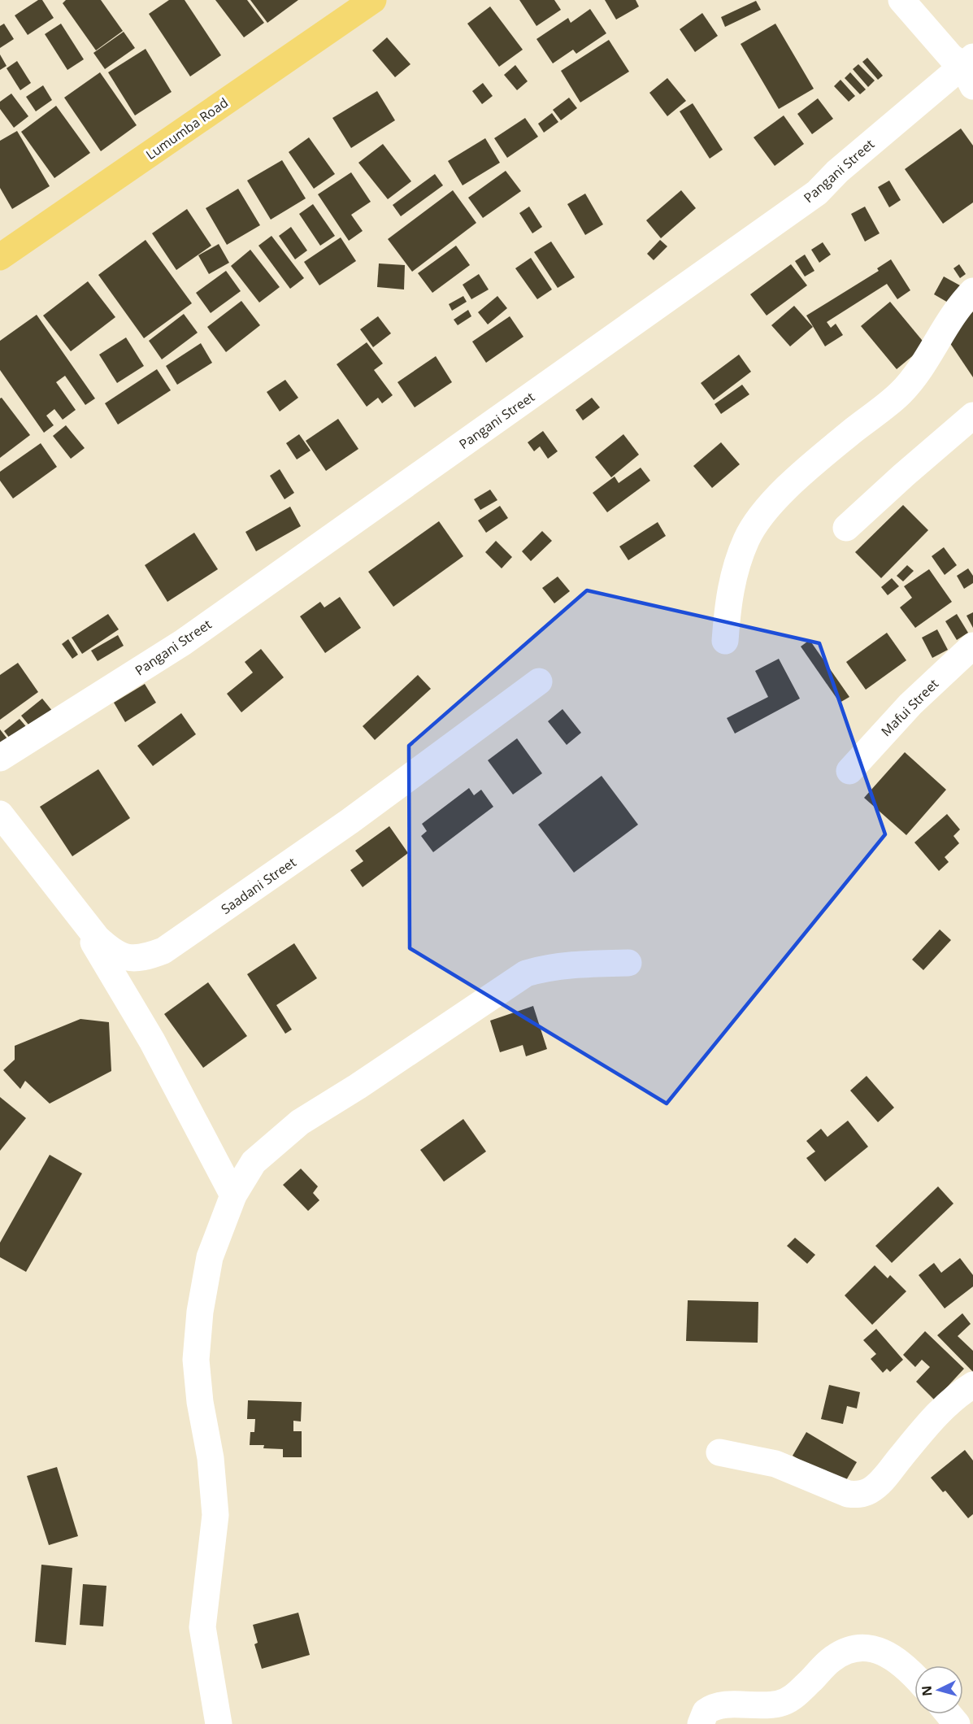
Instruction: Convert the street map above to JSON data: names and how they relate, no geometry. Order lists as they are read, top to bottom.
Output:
{
  "streets": {
    "main road": ["Lumumba Road"],
    "street": ["Pangani Street", "Mafui Street", "Saadani Street"]
  },
  "north": "left"
}
